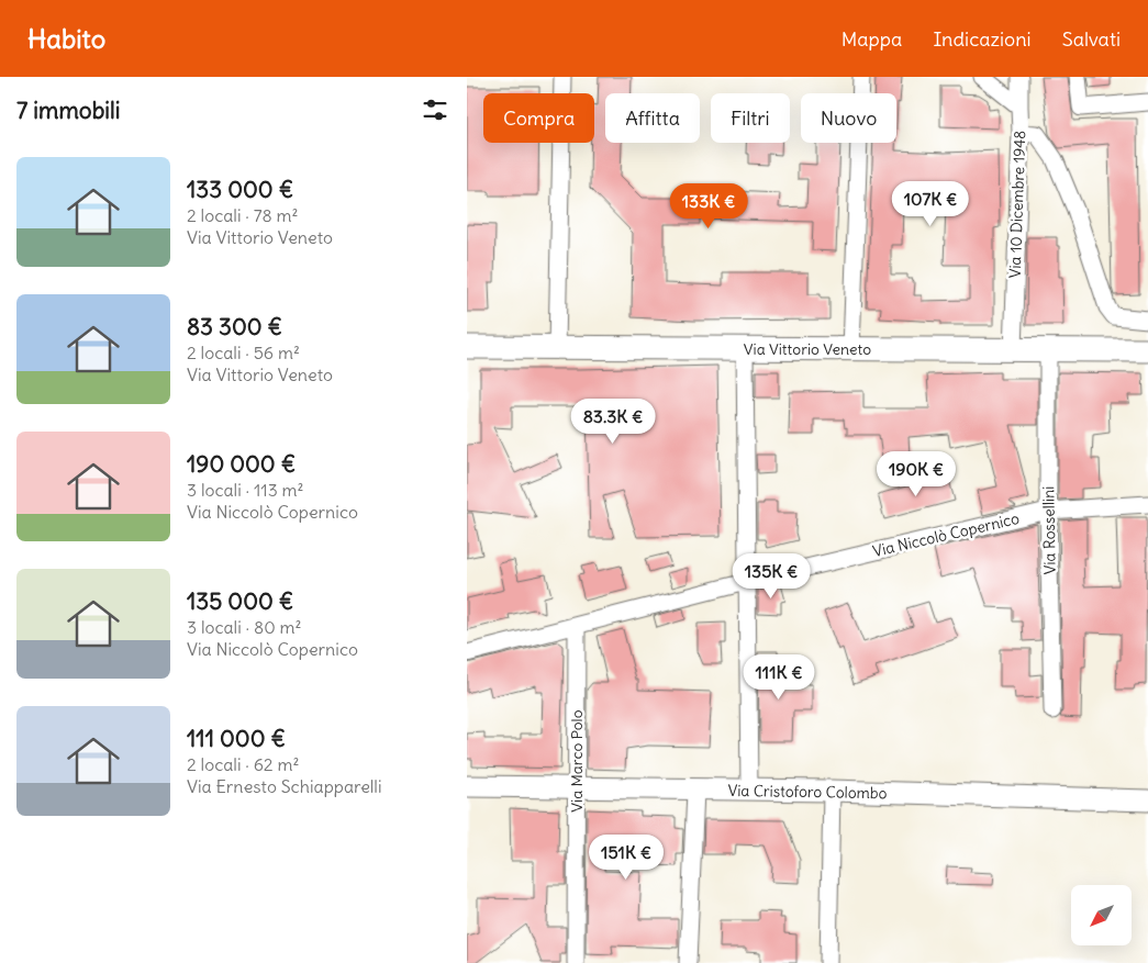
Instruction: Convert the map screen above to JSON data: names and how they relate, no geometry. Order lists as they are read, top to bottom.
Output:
{
  "streets": {
    "main road": ["Via Vittorio Veneto"],
    "street": [
      "Via 10 Dicembre 1948",
      "Via Rossellini",
      "Via Niccolò Copernico",
      "Via Marco Polo",
      "Via Cristoforo Colombo"
    ]
  },
  "crossings": [
    ["Via 10 Dicembre 1948", "Via Vittorio Veneto"],
    ["Via Vittorio Veneto", "Via Rossellini"],
    ["Via Rossellini", "Via Niccolò Copernico"],
    ["Via Niccolò Copernico", "Via Marco Polo"],
    ["Via Marco Polo", "Via Cristoforo Colombo"]
  ],
  "north": "bottom left",
  "page": {
    "header": "Habito",
    "nav": ["Mappa", "Indicazioni", "Salvati"],
    "heading": "7 immobili",
    "chip": [
      "Compra",
      "Affitta",
      "Filtri",
      "Nuovo"
    ],
    "list": [
      {
        "name": "133 000 €",
        "note": "2 locali · 78 m² · Via Vittorio Veneto"
      },
      {
        "name": "83 300 €",
        "note": "2 locali · 56 m² · Via Vittorio Veneto"
      },
      {
        "name": "190 000 €",
        "note": "3 locali · 113 m² · Via Niccolò Copernico"
      },
      {
        "name": "135 000 €",
        "note": "3 locali · 80 m² · Via Niccolò Copernico"
      },
      {
        "name": "111 000 €",
        "note": "2 locali · 62 m² · Via Ernesto Schiapparelli"
      }
    ],
    "price": [
      "107K €",
      "133K €",
      "83.3K €",
      "190K €",
      "135K €",
      "111K €",
      "151K €"
    ]
  }
}
